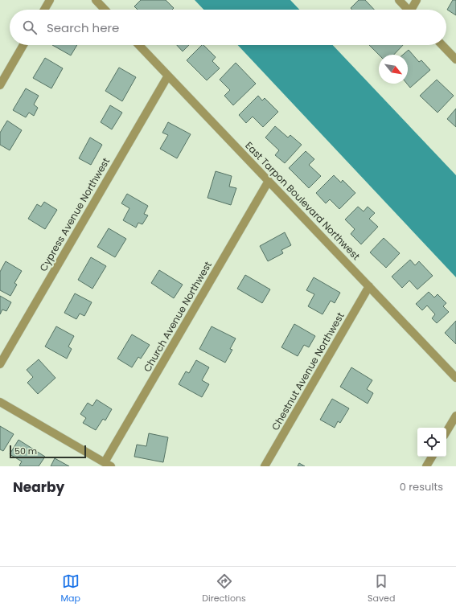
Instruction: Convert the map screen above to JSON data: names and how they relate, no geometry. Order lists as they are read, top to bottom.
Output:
{
  "streets": {
    "street": [
      "East Tarpon Boulevard Northwest",
      "Cypress Avenue Northwest",
      "Church Avenue Northwest",
      "Chestnut Avenue Northwest"
    ]
  },
  "crossings": [
    ["East Tarpon Boulevard Northwest", "Cypress Avenue Northwest"],
    ["East Tarpon Boulevard Northwest", "Church Avenue Northwest"],
    ["East Tarpon Boulevard Northwest", "Chestnut Avenue Northwest"]
  ],
  "scale_bar": "50 m",
  "north": "bottom right",
  "page": {
    "search": "Search here",
    "scale": "50 m",
    "heading": ["Nearby", "0 results"],
    "nav": ["Map", "Directions", "Saved"]
  }
}
